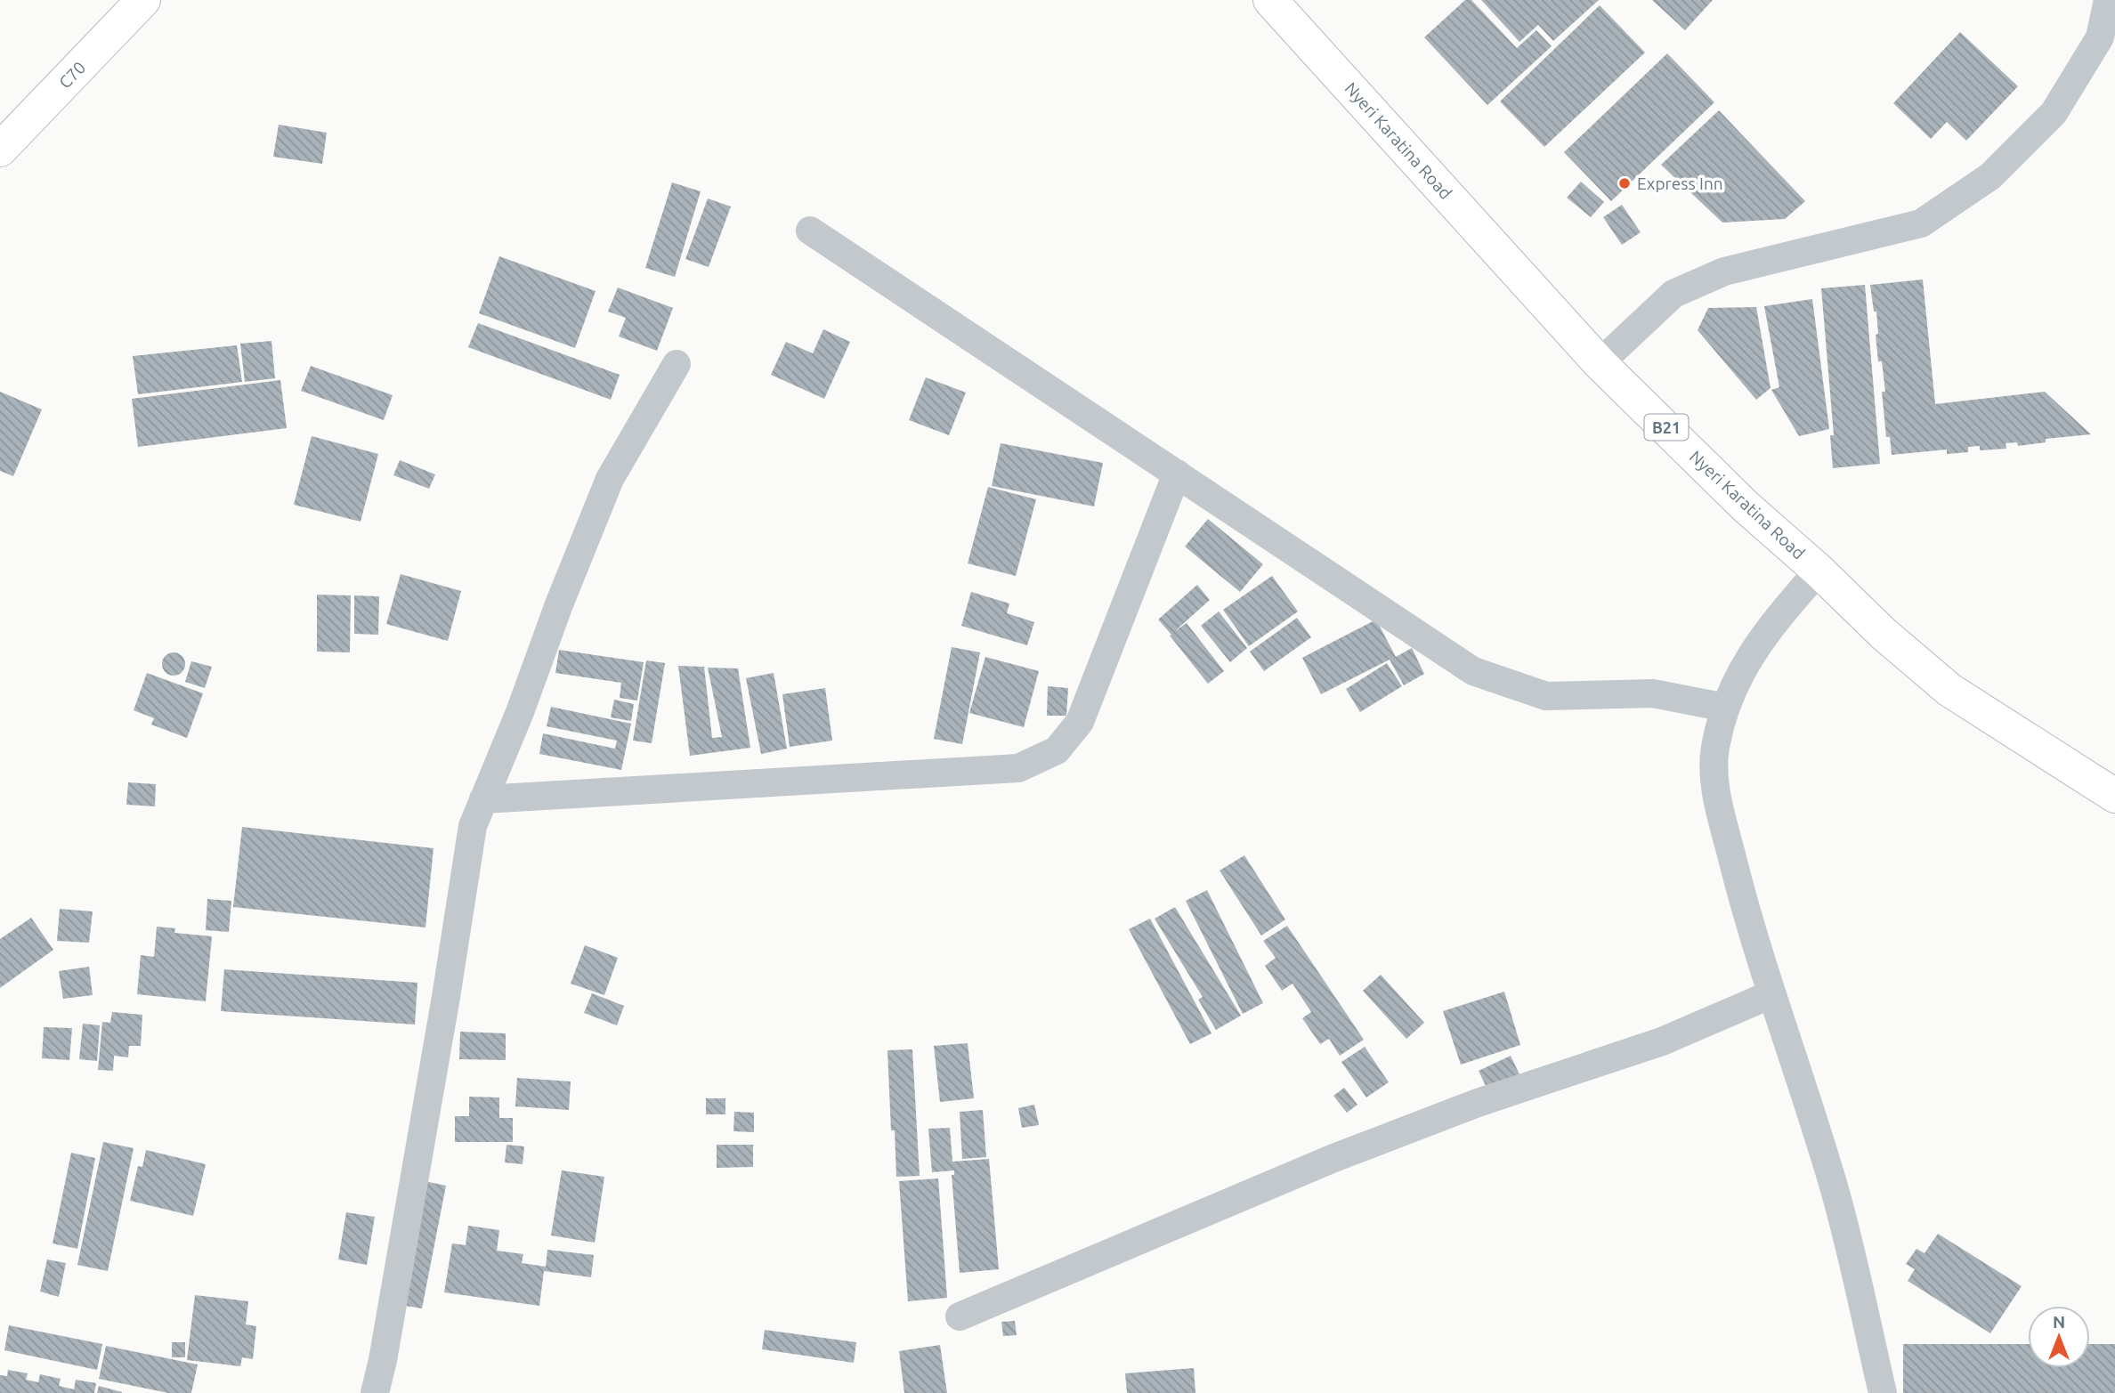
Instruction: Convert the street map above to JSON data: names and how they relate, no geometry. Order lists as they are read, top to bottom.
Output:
{
  "streets": {
    "main road": ["C70", "Nyeri Karatina Road", "B21"]
  },
  "places": ["Express Inn"],
  "north": "top"
}
